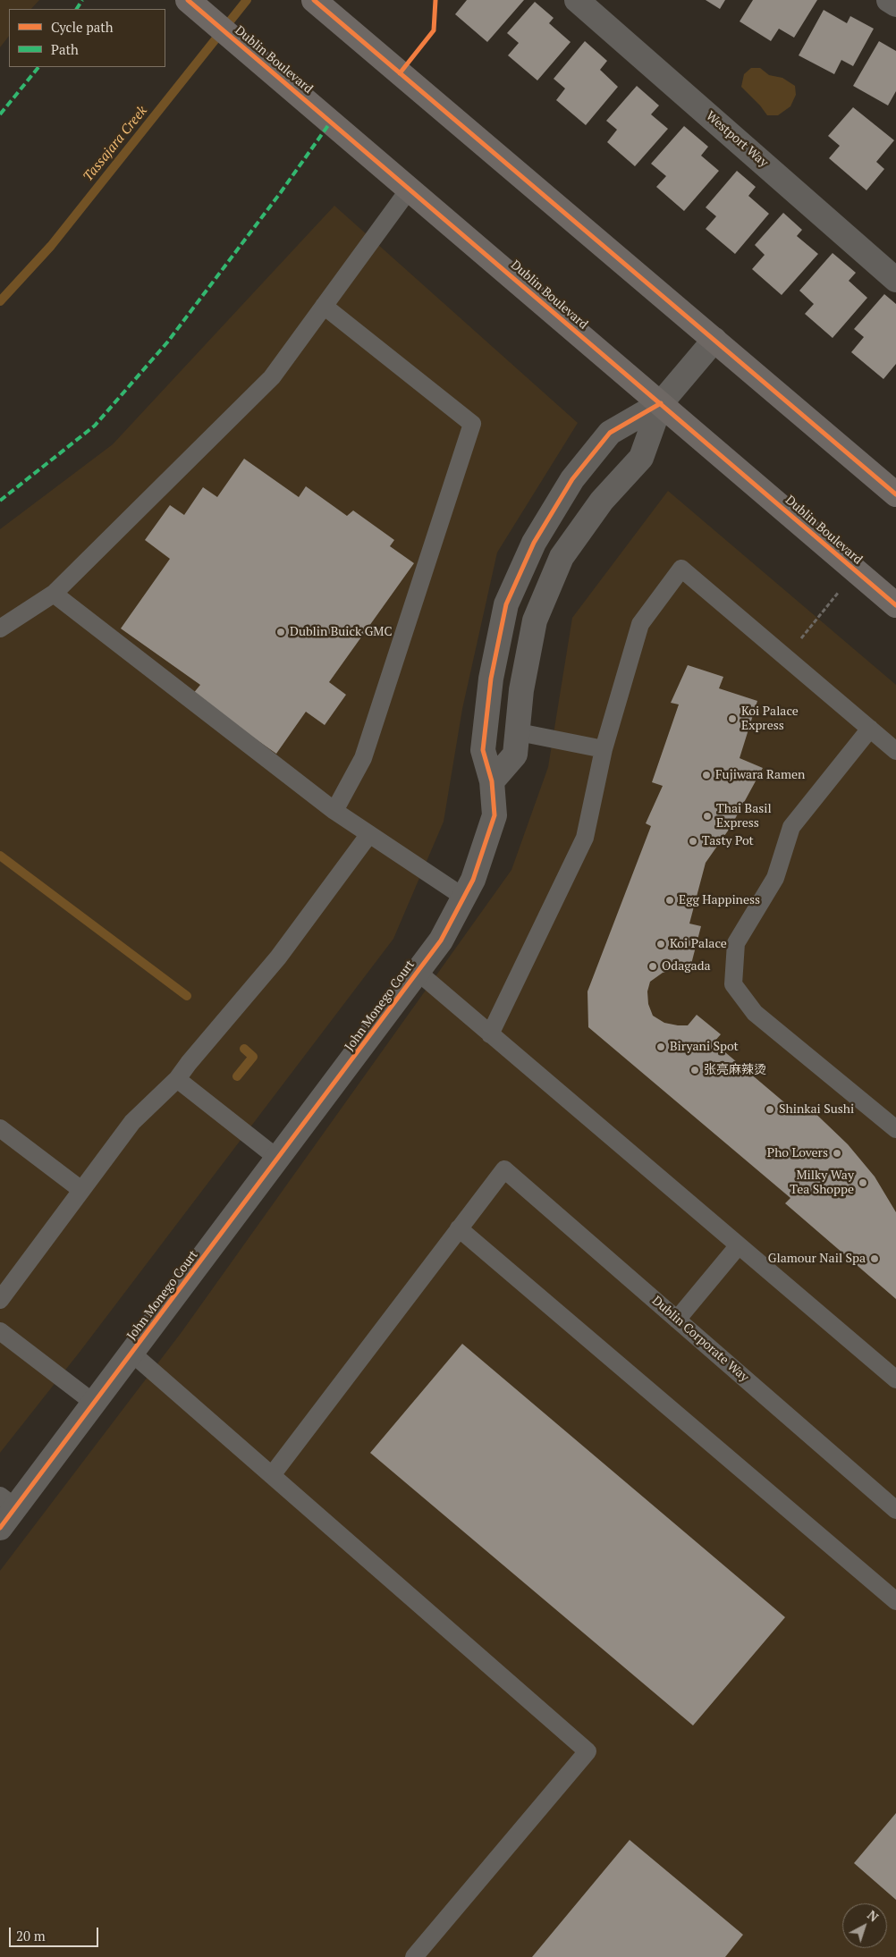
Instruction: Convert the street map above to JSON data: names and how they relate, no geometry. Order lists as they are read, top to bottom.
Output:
{
  "streets": {
    "main road": ["Dublin Boulevard"],
    "street": ["Westport Way", "John Monego Court"],
    "lane": ["Dublin Corporate Way"]
  },
  "crossings": [
    ["Dublin Boulevard", "John Monego Court"]
  ],
  "water": ["Tassajara Creek"],
  "places": [
    "Dublin Buick GMC",
    "Koi Palace Express",
    "Fujiwara Ramen",
    "Thai Basil Express",
    "Tasty Pot",
    "Egg Happiness",
    "Koi Palace",
    "Odagada",
    "Biryani Spot",
    "张亮麻辣烫",
    "Shinkai Sushi",
    "Pho Lovers",
    "Milky Way Tea Shoppe",
    "Glamour Nail Spa"
  ],
  "legend": ["Cycle path", "Path"],
  "scale_bar": "20 m",
  "north": "top right"
}
